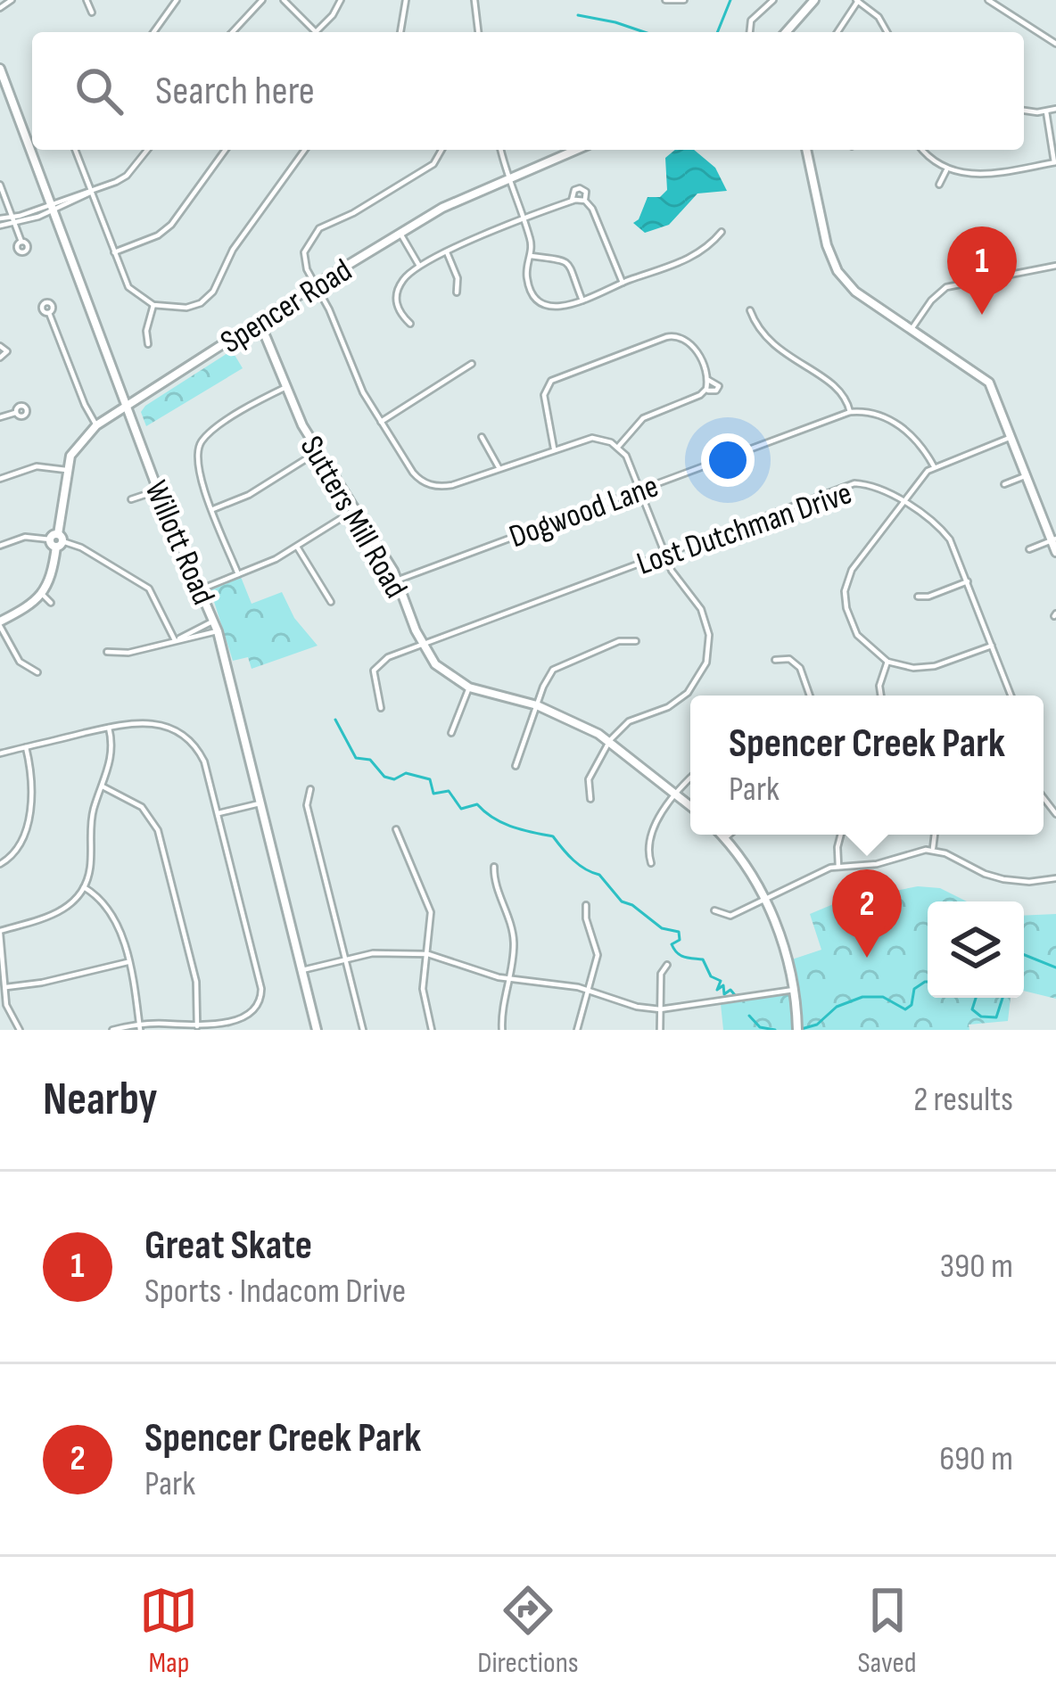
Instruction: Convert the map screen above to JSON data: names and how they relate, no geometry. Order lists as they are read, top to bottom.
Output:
{
  "streets": {
    "main road": ["Spencer Road", "Sutters Mill Road", "Willott Road"],
    "street": ["Dogwood Lane", "Lost Dutchman Drive"]
  },
  "crossings": [
    ["Spencer Road", "Sutters Mill Road"],
    ["Spencer Road", "Willott Road"],
    ["Dogwood Lane", "Sutters Mill Road"],
    ["Sutters Mill Road", "Lost Dutchman Drive"]
  ],
  "page": {
    "search": "Search here",
    "pins": ["1", "2"],
    "popup": ["Spencer Creek Park", "Park"],
    "heading": ["Nearby", "2 results"],
    "list": [
      {
        "mark": "1",
        "name": "Great Skate",
        "note": "Sports · Indacom Drive",
        "value": "390 m"
      },
      {
        "mark": "2",
        "name": "Spencer Creek Park",
        "note": "Park",
        "value": "690 m"
      }
    ],
    "nav": ["Map", "Directions", "Saved"]
  }
}
